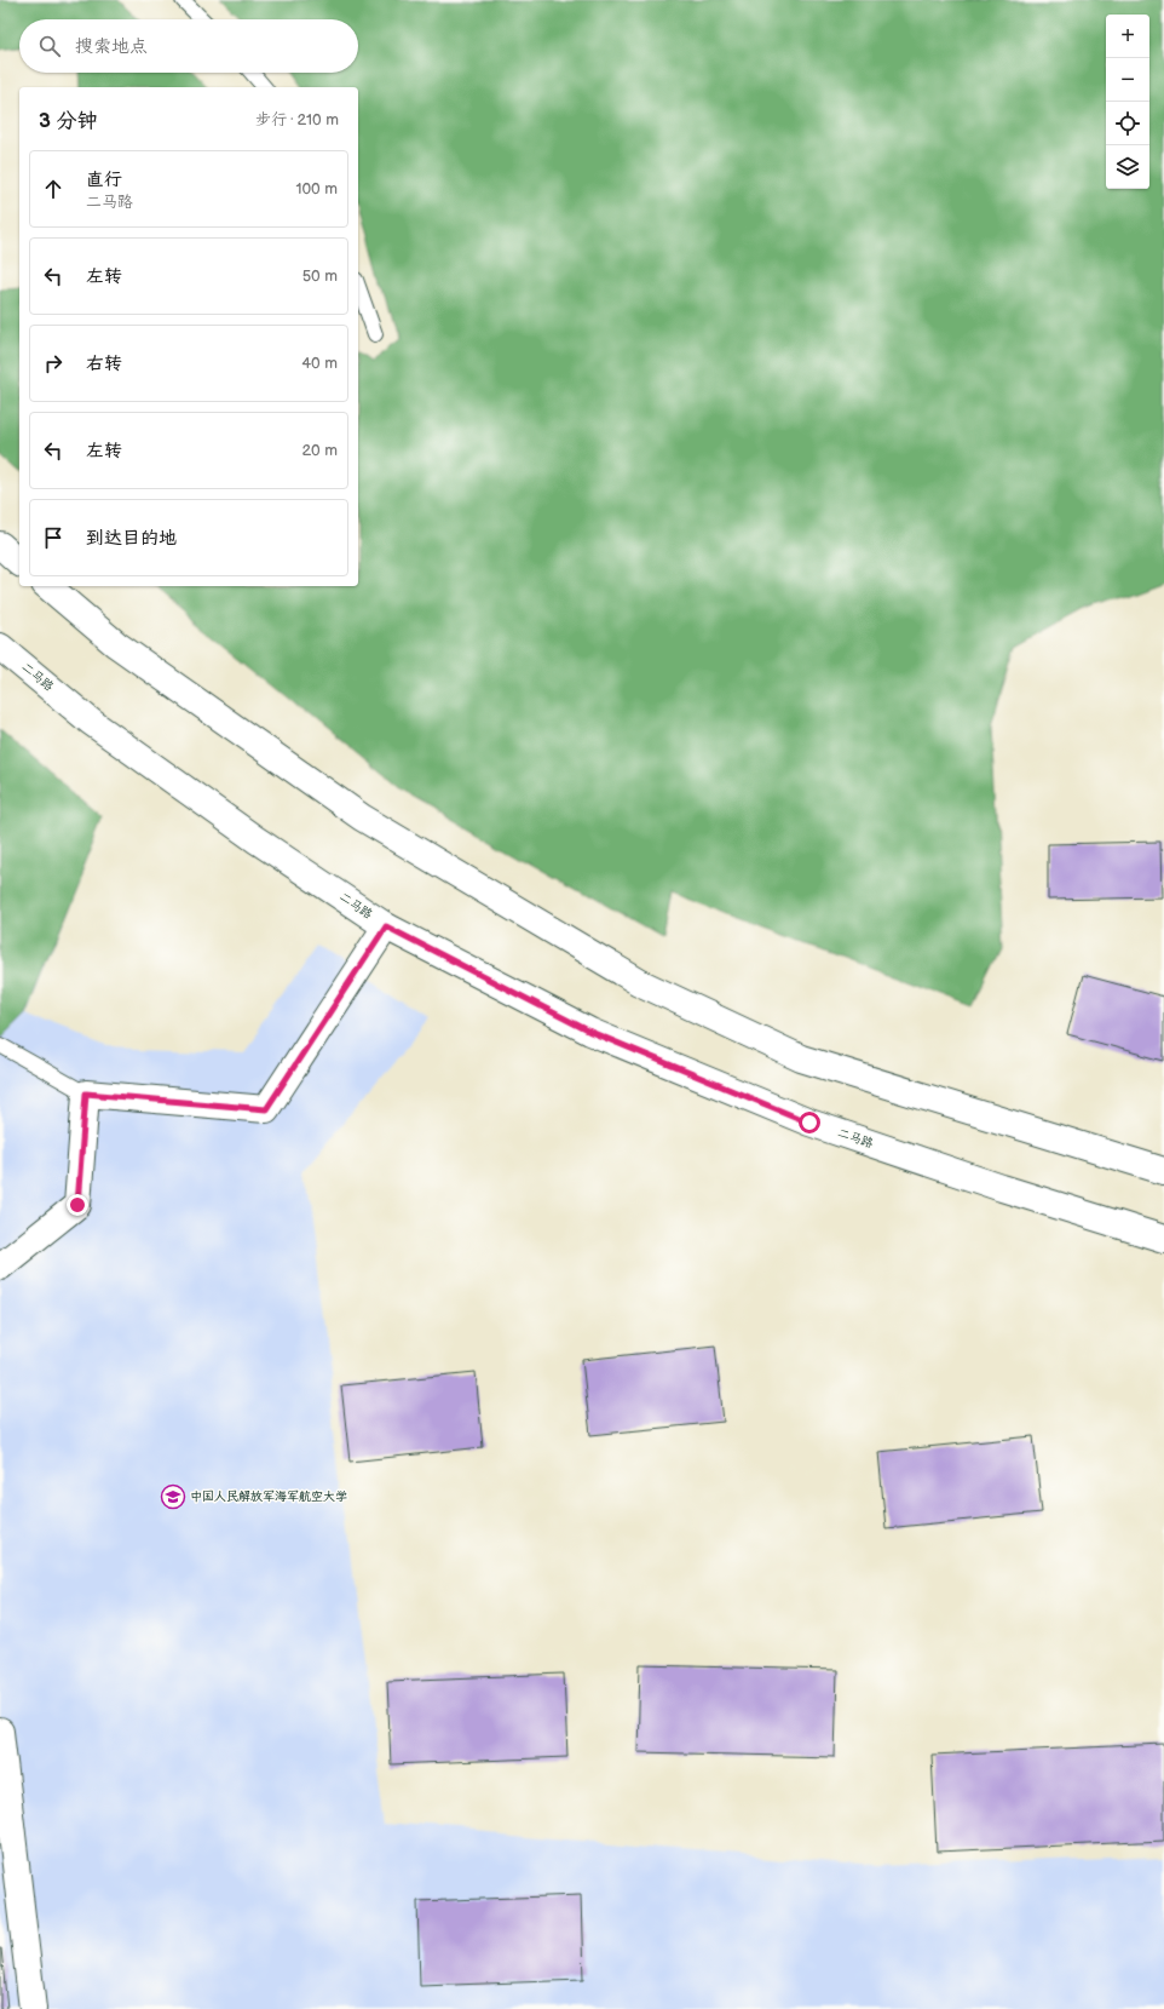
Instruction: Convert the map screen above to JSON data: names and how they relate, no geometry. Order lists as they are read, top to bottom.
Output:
{
  "streets": {
    "main road": ["二马路"]
  },
  "places": {
    "school or university": ["中国人民解放军海军航空大学"]
  },
  "page": {
    "map_buttons": ["+", "−"],
    "search": "搜索地点",
    "heading": ["3 分钟", "步行 · 210 m"],
    "list": [
      ["直行", "二马路", "100 m"],
      ["左转", "50 m"],
      ["右转", "40 m"],
      ["左转", "20 m"],
      "到达目的地"
    ]
  }
}
